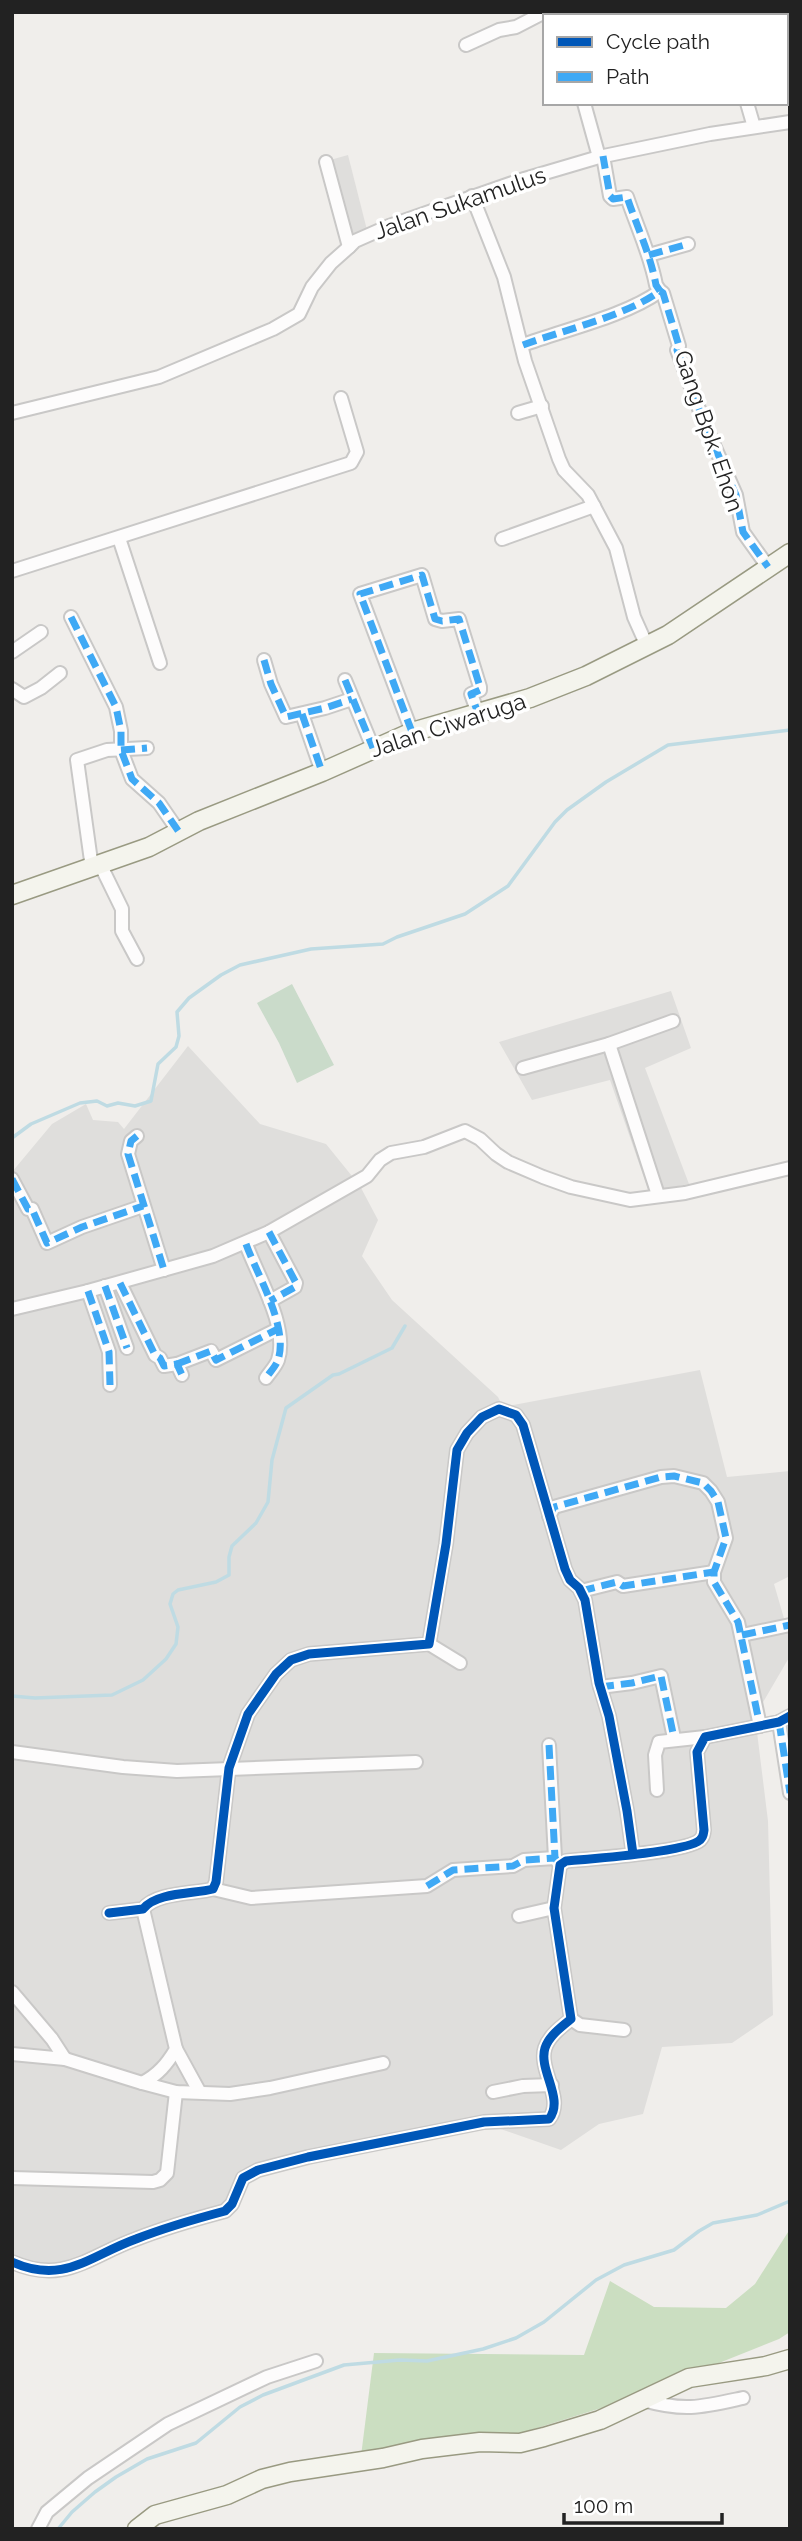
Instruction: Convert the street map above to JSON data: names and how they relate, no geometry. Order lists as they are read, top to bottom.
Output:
{
  "streets": {
    "street": ["Jalan Sukamulus", "Gang Bpk. Ehon", "Jalan Ciwaruga"]
  },
  "crossings": [
    ["Jalan Sukamulus", "Gang Bpk. Ehon"],
    ["Gang Bpk. Ehon", "Jalan Ciwaruga"]
  ],
  "legend": ["Cycle path", "Path"],
  "scale_bar": "100 m"
}
